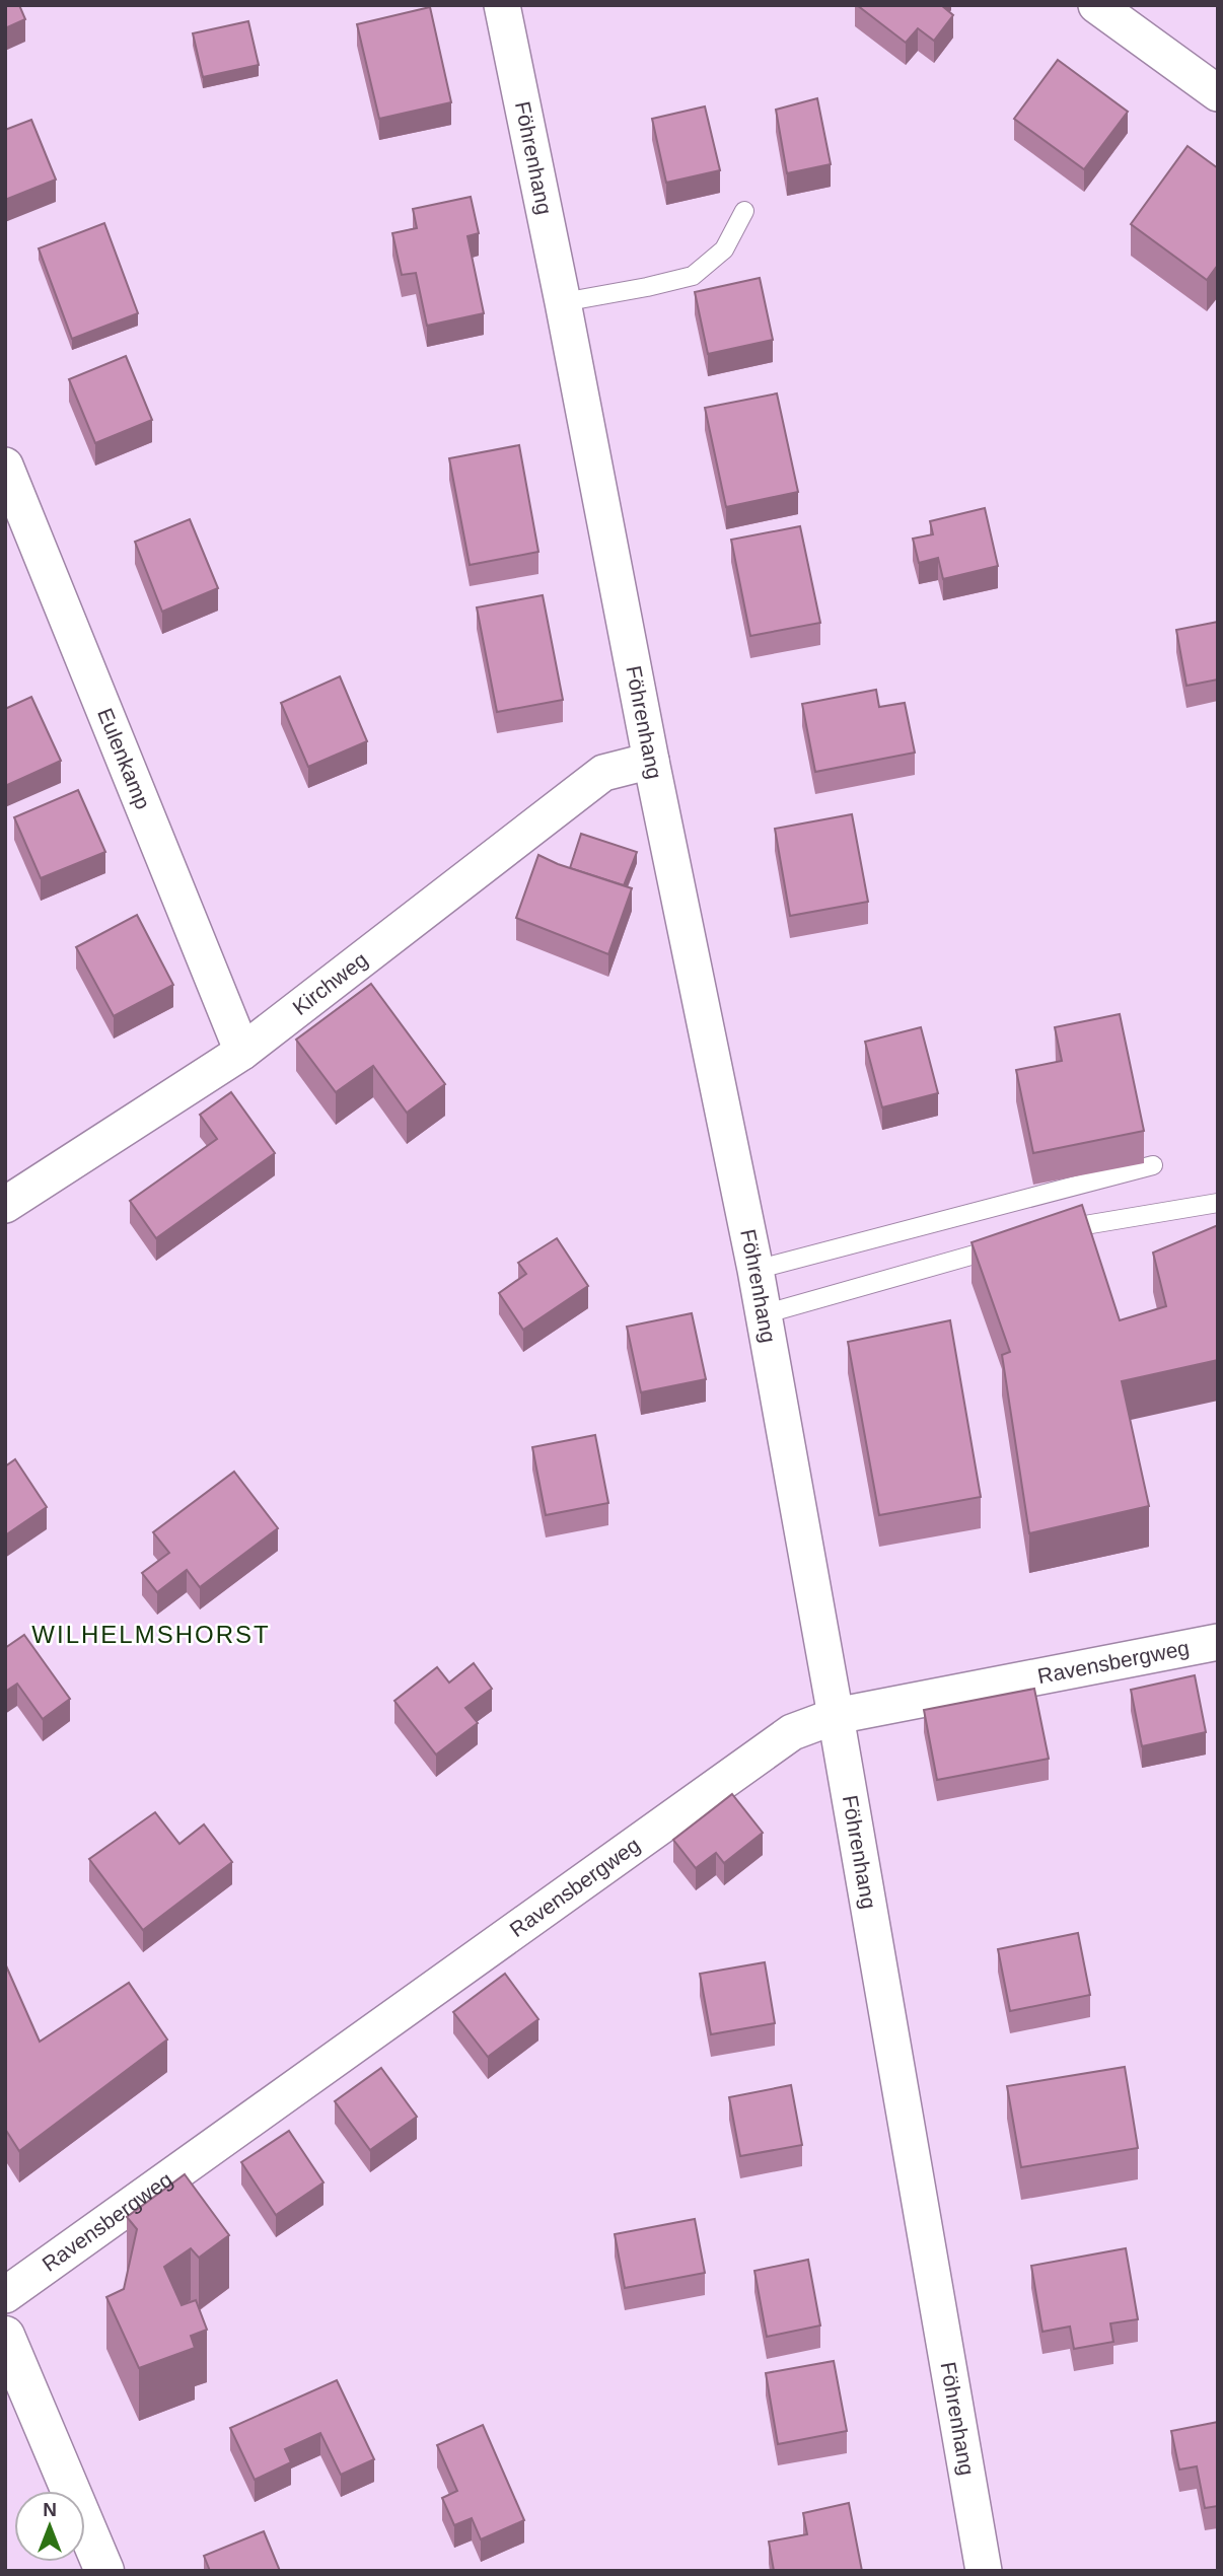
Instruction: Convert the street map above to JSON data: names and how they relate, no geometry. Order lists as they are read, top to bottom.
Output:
{
  "streets": {
    "street": [
      "Föhrenhang",
      "Eulenkamp",
      "Kirchweg",
      "Ravensbergweg"
    ]
  },
  "crossings": [
    ["Föhrenhang", "Kirchweg"],
    ["Föhrenhang", "Ravensbergweg"],
    ["Eulenkamp", "Kirchweg"]
  ],
  "districts": ["WILHELMSHORST"],
  "north": "top"
}
